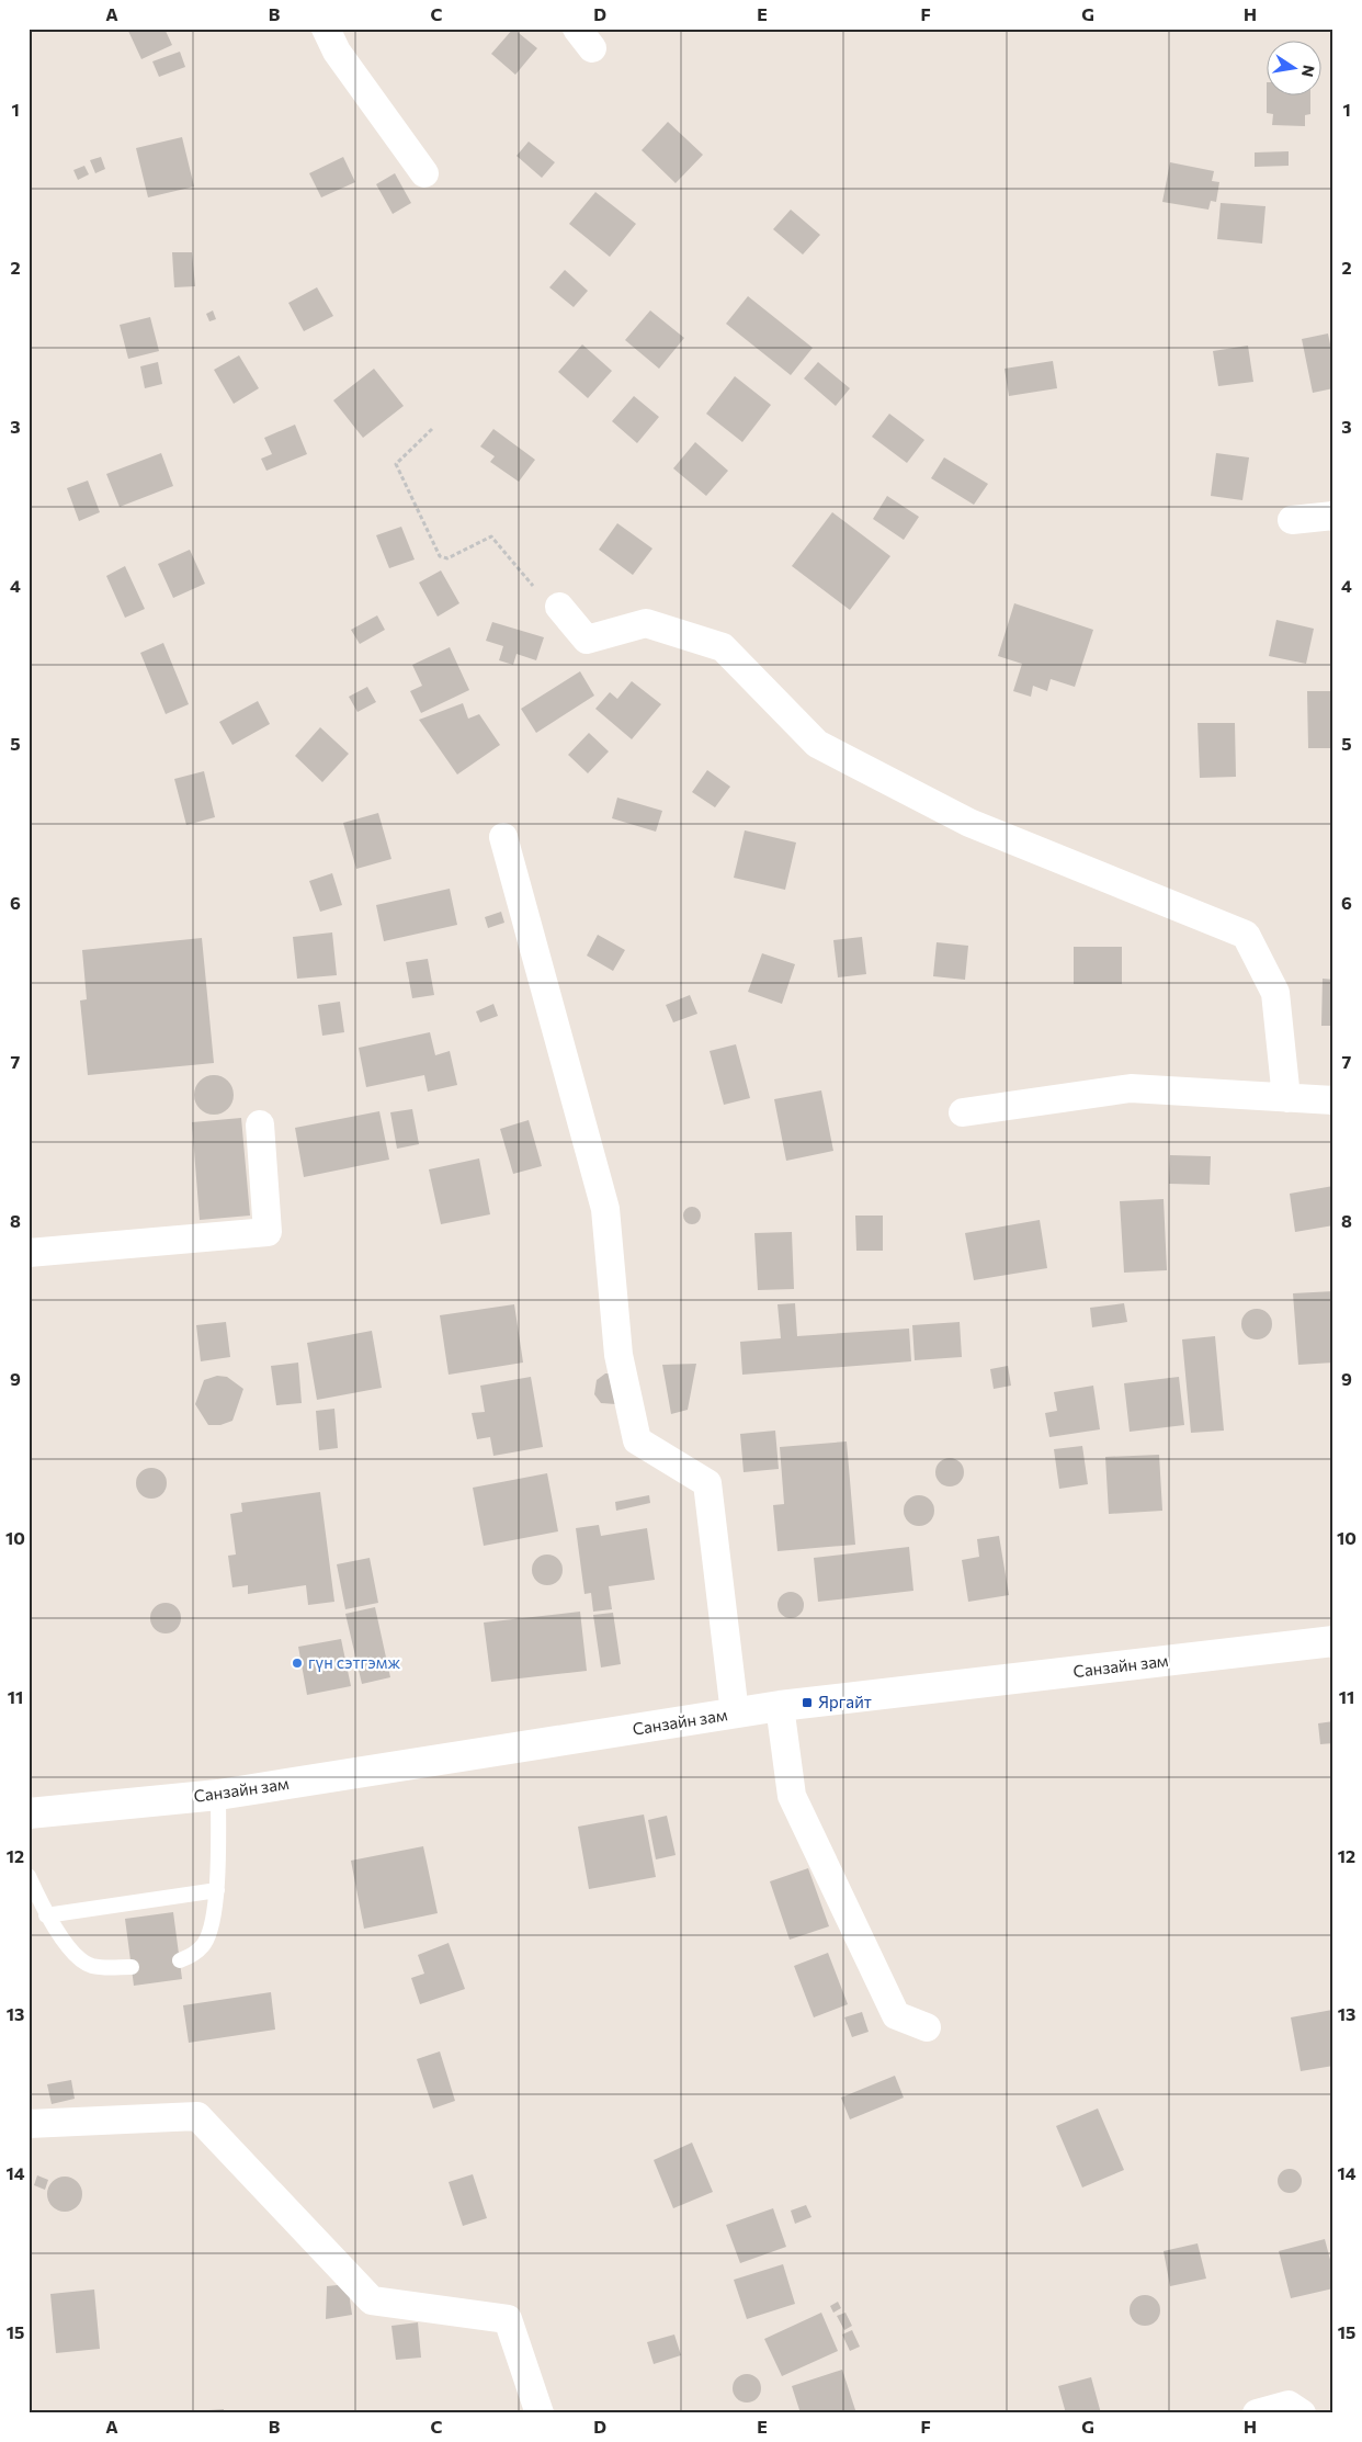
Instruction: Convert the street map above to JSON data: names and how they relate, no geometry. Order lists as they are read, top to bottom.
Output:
{
  "streets": {
    "main road": ["Санзайн зам"]
  },
  "places": {
    "other": ["гүн сэтгэмж"],
    "transit": ["Яргайт"]
  },
  "north": "right",
  "grid": {
    "columns": [
      "A",
      "B",
      "C",
      "D",
      "E",
      "F",
      "G",
      "H"
    ],
    "rows": [
      "1",
      "2",
      "3",
      "4",
      "5",
      "6",
      "7",
      "8",
      "9",
      "10",
      "11",
      "12",
      "13",
      "14",
      "15"
    ]
  }
}
